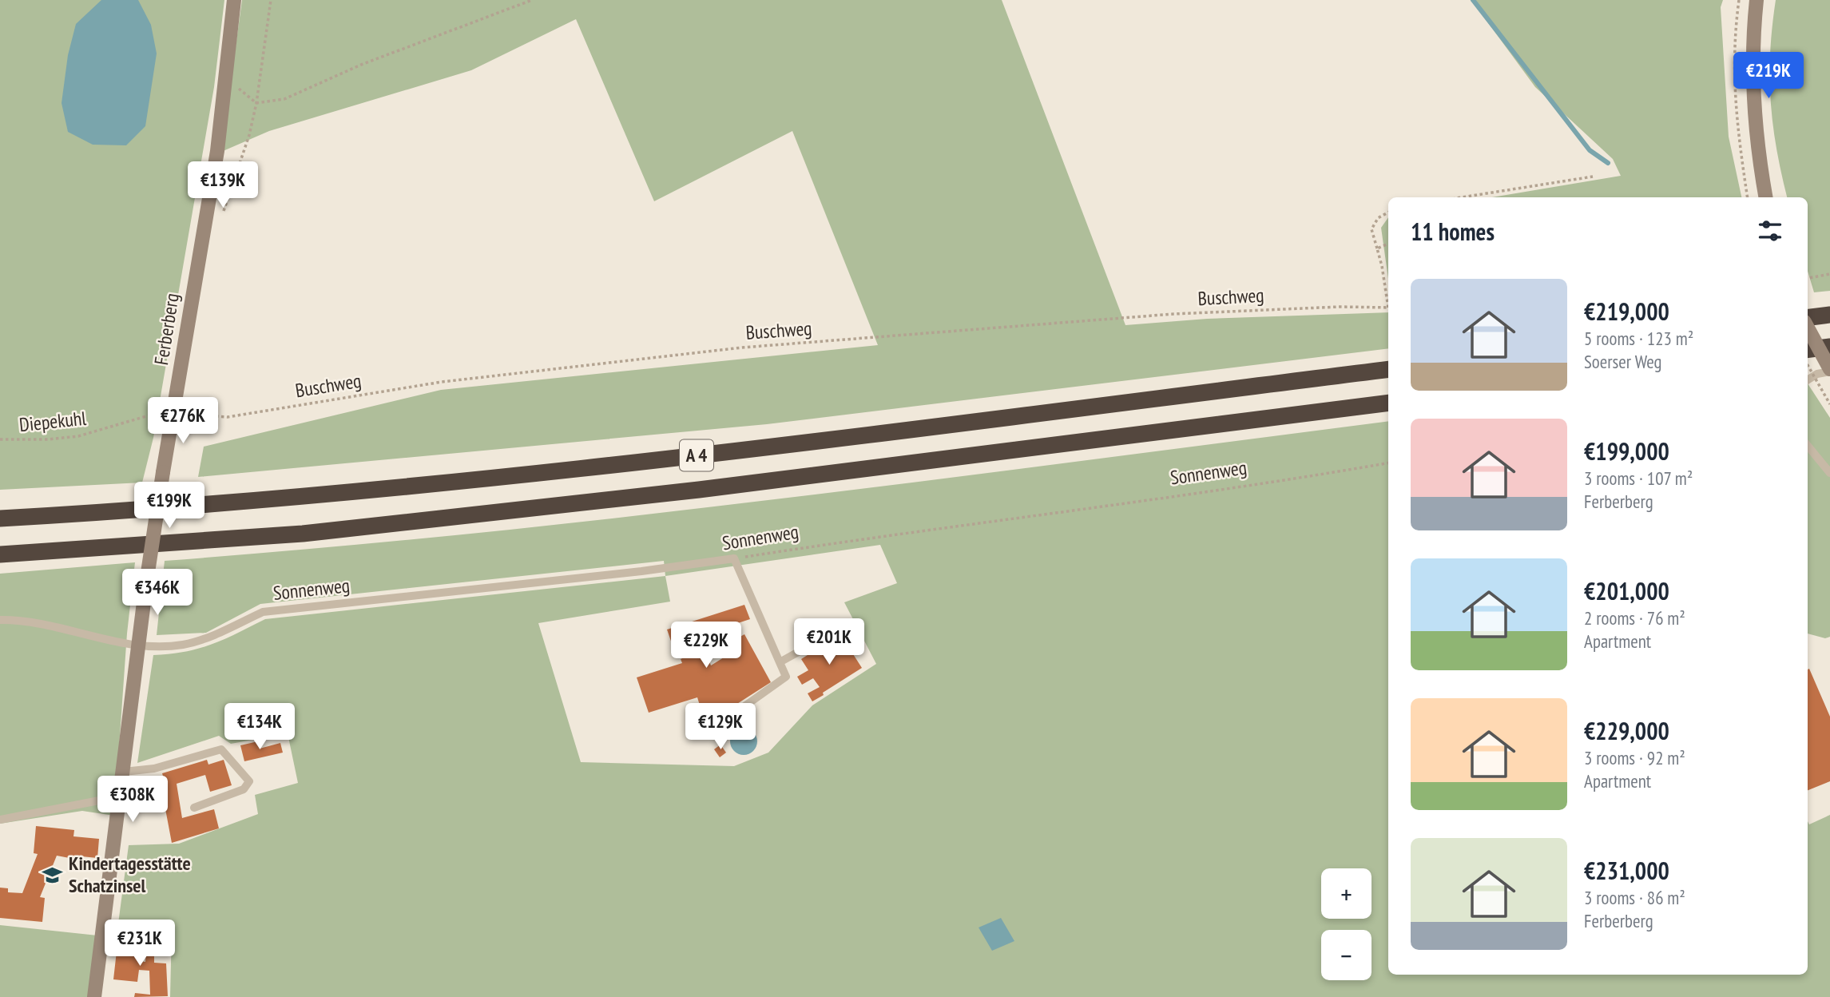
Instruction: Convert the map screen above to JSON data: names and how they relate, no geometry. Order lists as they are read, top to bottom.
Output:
{
  "streets": {
    "highway": ["A 4"],
    "street": ["Ferberberg"],
    "lane": ["Sonnenweg"],
    "path": ["Buschweg", "Diepekuhl"]
  },
  "crossings": [
    ["Buschweg", "Ferberberg"],
    ["Buschweg", "Diepekuhl"],
    ["Ferberberg", "Diepekuhl"],
    ["Ferberberg", "Sonnenweg"]
  ],
  "places": {
    "school or university": ["Kindertagesstätte Schatzinsel"]
  },
  "page": {
    "price": [
      "€219K",
      "€139K",
      "€276K",
      "€199K",
      "€346K",
      "€201K",
      "€229K",
      "€134K",
      "€129K",
      "€308K",
      "€231K"
    ],
    "heading": "11 homes",
    "list": [
      {
        "name": "€219,000",
        "note": "5 rooms · 123 m² · Soerser Weg"
      },
      {
        "name": "€199,000",
        "note": "3 rooms · 107 m² · Ferberberg"
      },
      {
        "name": "€201,000",
        "note": "2 rooms · 76 m² · Apartment"
      },
      {
        "name": "€229,000",
        "note": "3 rooms · 92 m² · Apartment"
      },
      {
        "name": "€231,000",
        "note": "3 rooms · 86 m² · Ferberberg"
      }
    ],
    "map_buttons": ["+", "−"]
  }
}
